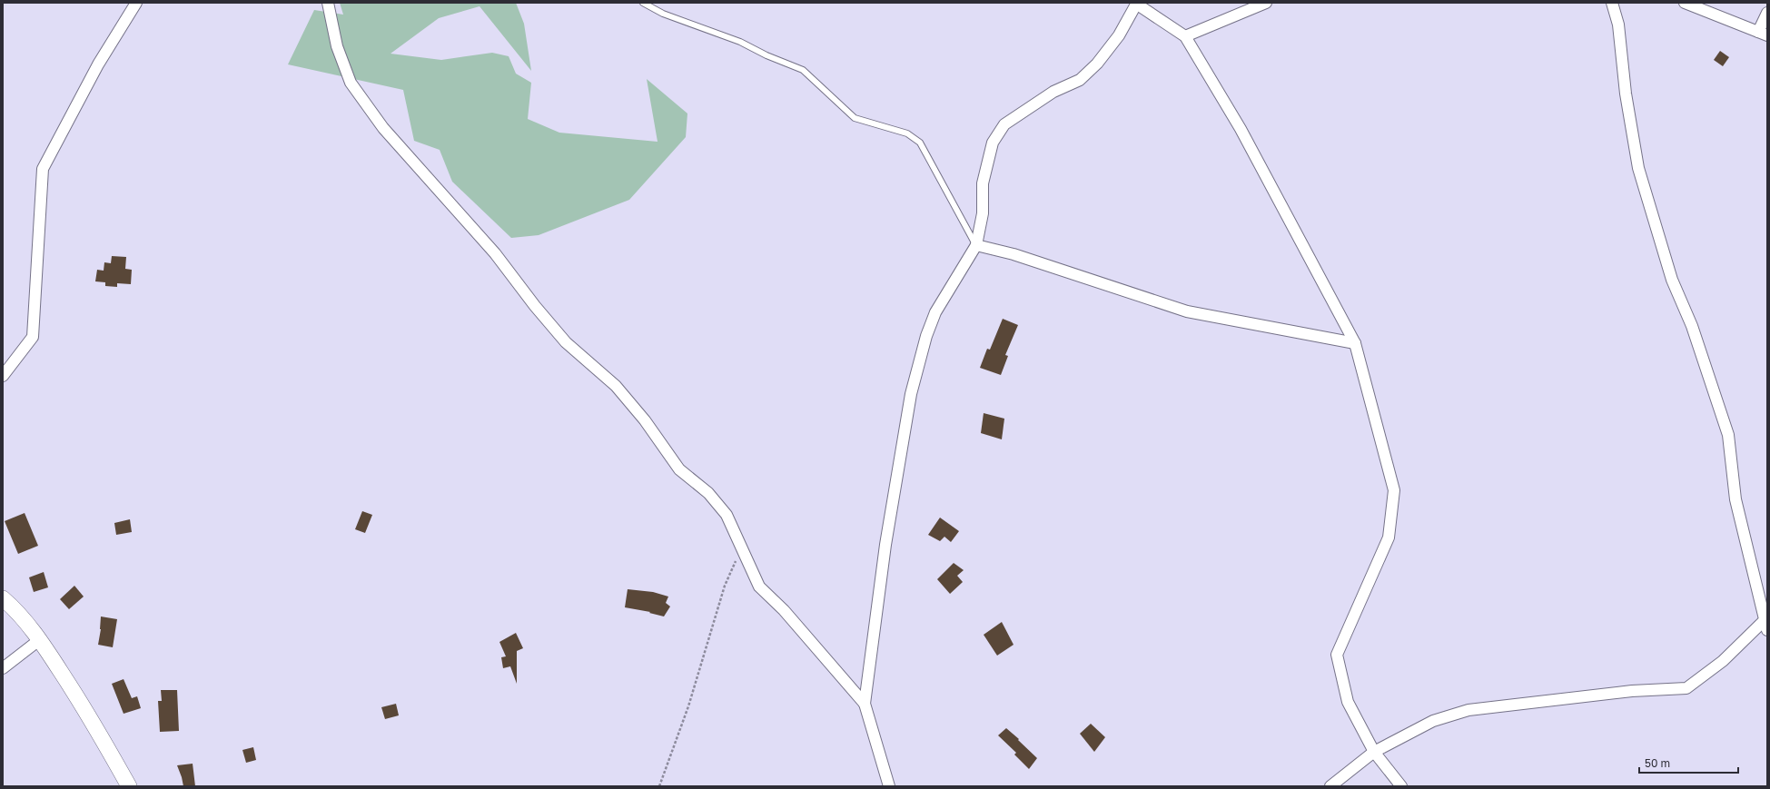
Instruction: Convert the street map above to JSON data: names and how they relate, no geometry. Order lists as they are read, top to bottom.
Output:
{
  "scale_bar": "50 m"
}
